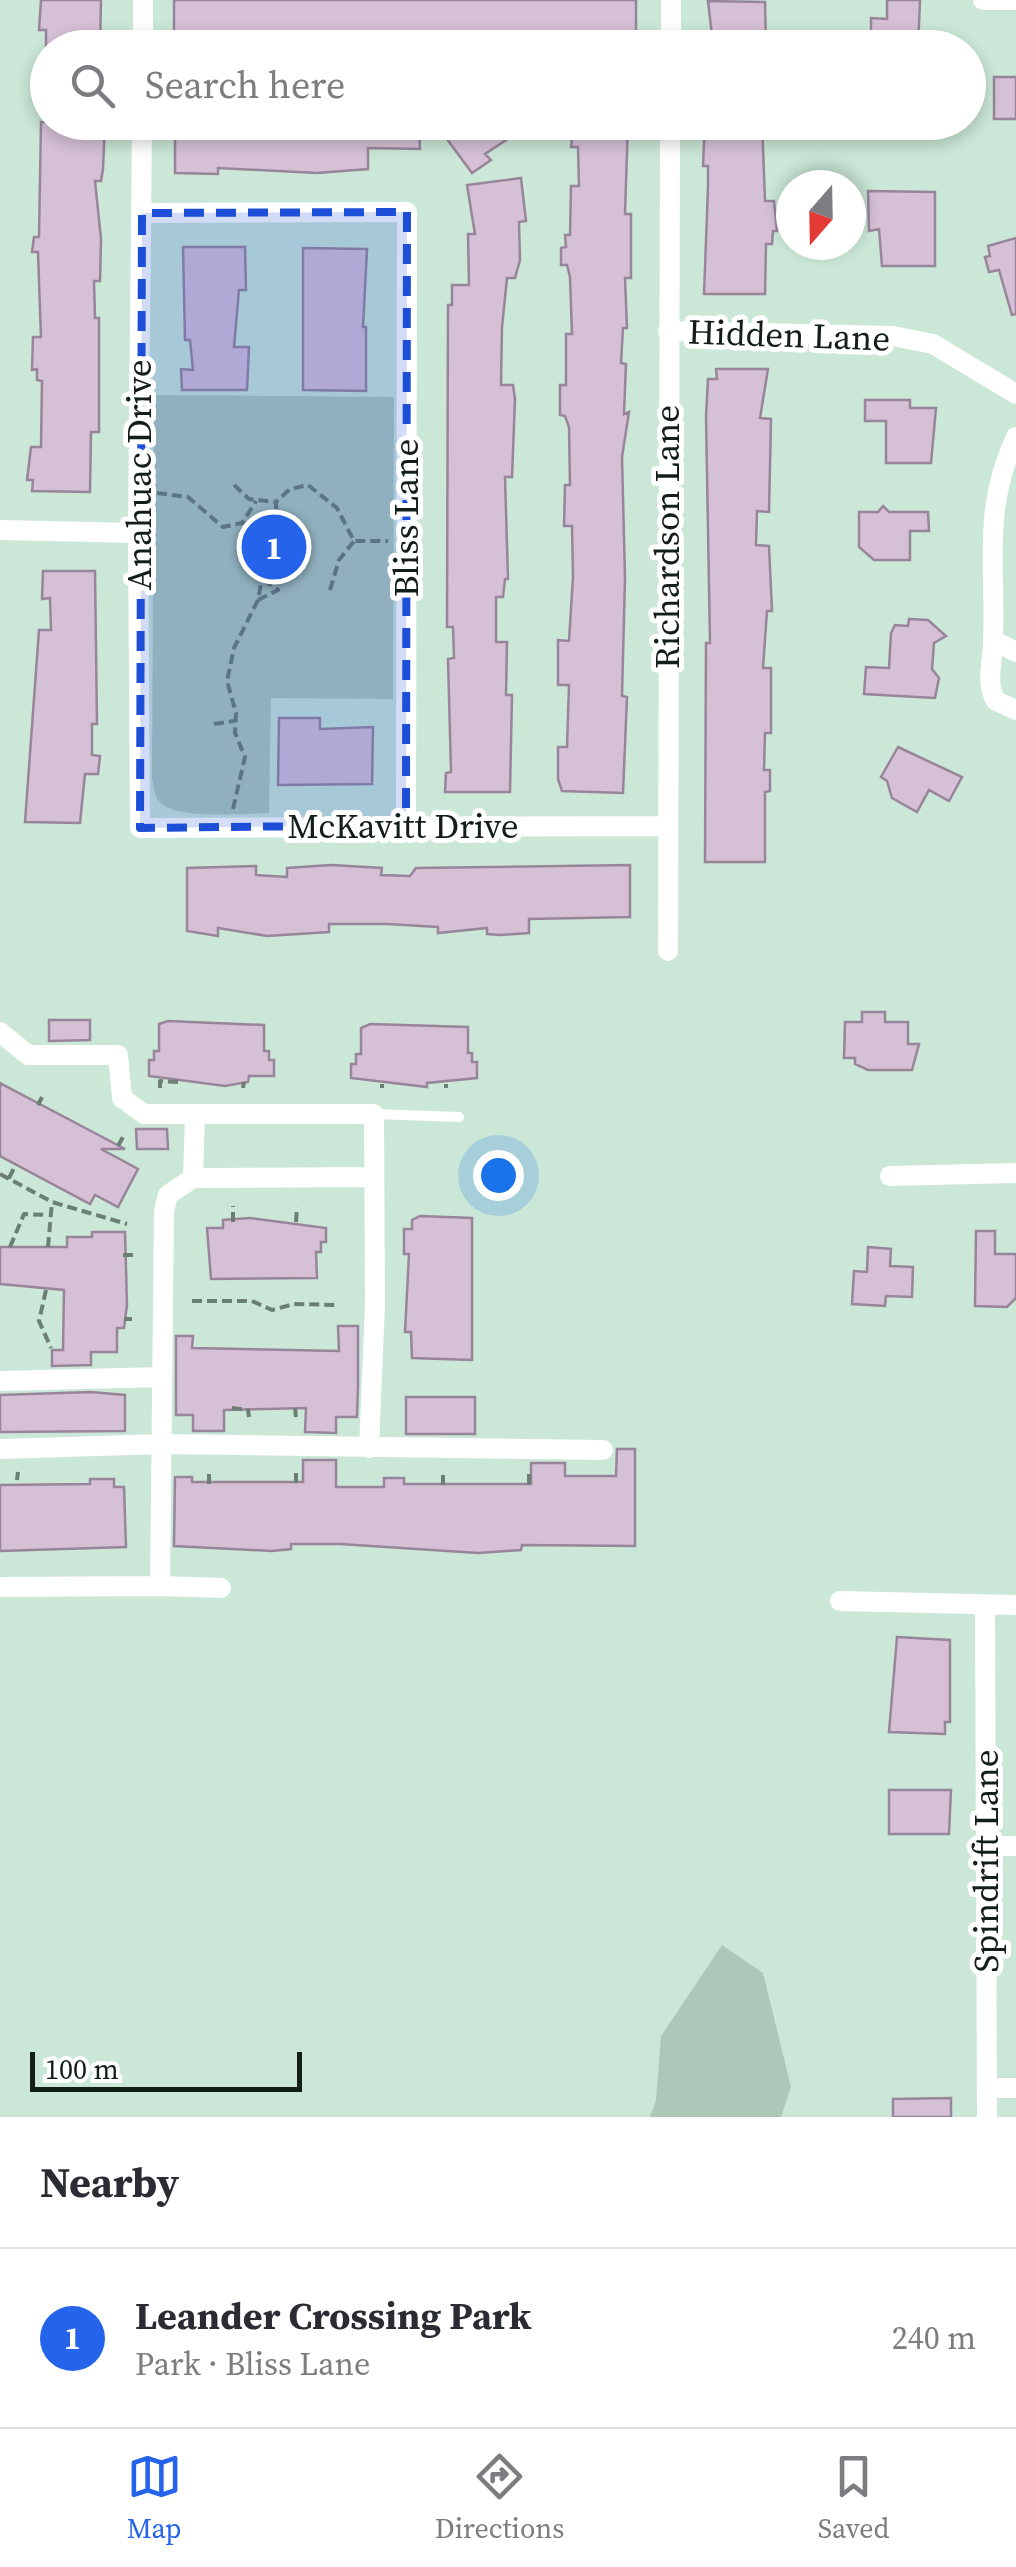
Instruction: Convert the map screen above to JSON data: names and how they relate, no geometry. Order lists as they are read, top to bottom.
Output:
{
  "streets": {
    "street": [
      "Hidden Lane",
      "Anahuac Drive",
      "Bliss Lane",
      "Richardson Lane",
      "McKavitt Drive",
      "Spindrift Lane"
    ]
  },
  "crossings": [
    ["Hidden Lane", "Richardson Lane"],
    ["Anahuac Drive", "Bliss Lane"],
    ["Anahuac Drive", "McKavitt Drive"],
    ["Bliss Lane", "McKavitt Drive"],
    ["Richardson Lane", "McKavitt Drive"]
  ],
  "scale_bar": "100 m",
  "north": "bottom",
  "page": {
    "search": "Search here",
    "pins": "1",
    "scale": "100 m",
    "heading": "Nearby",
    "list": [
      {
        "mark": "1",
        "name": "Leander Crossing Park",
        "note": "Park · Bliss Lane",
        "value": "240 m"
      }
    ],
    "nav": ["Map", "Directions", "Saved"]
  }
}
